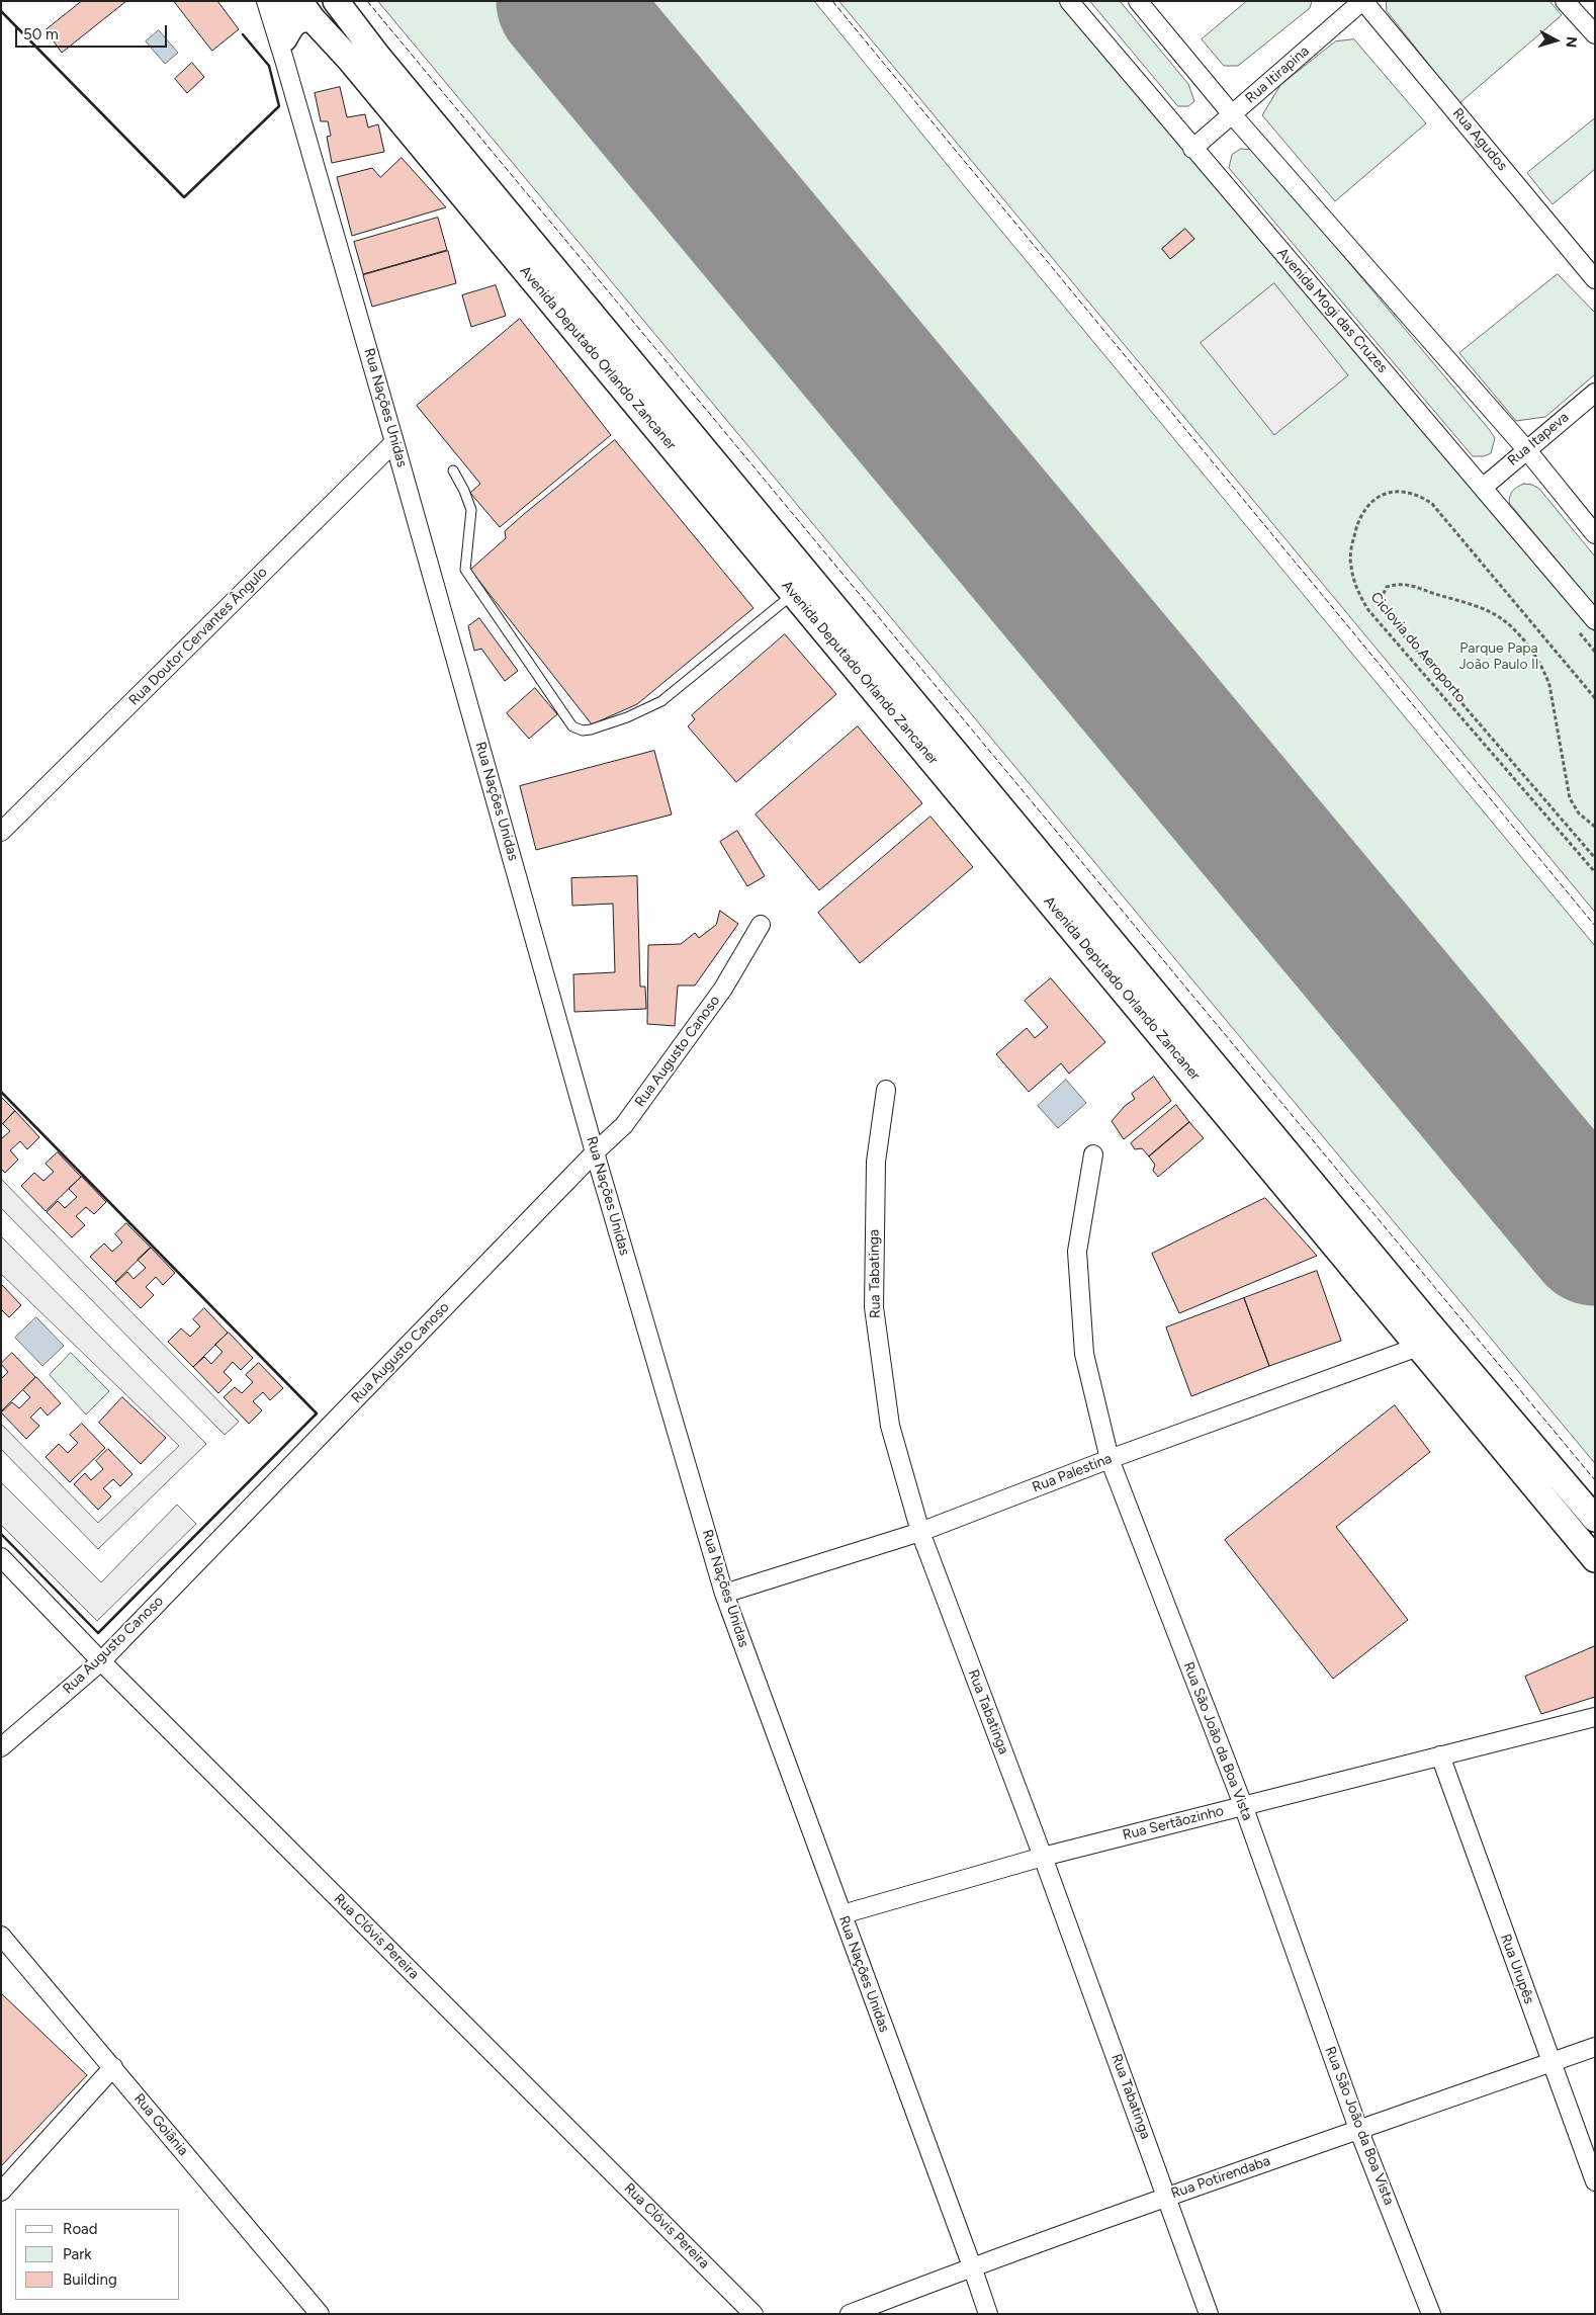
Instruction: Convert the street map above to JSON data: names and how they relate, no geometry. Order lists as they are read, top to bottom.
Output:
{
  "streets": {
    "main road": ["Avenida Deputado Orlando Zancaner"],
    "street": [
      "Rua Itirapina",
      "Rua Agudos",
      "Avenida Mogi das Cruzes",
      "Rua Nações Unidas",
      "Rua Itapeva",
      "Rua Doutor Cervantes Ângulo",
      "Rua Augusto Canoso",
      "Rua Tabatinga",
      "Rua Palestina",
      "Rua São João da Boa Vista",
      "Rua Sertãozinho",
      "Rua Clóvis Pereira",
      "Rua Urupês",
      "Rua Goiânia",
      "Rua Potirendaba"
    ],
    "path": ["Ciclovia do Aeroporto"]
  },
  "crossings": [
    ["Rua Itirapina", "Rua Agudos"],
    ["Rua Itirapina", "Avenida Mogi das Cruzes"],
    ["Avenida Mogi das Cruzes", "Rua Itapeva"],
    ["Avenida Deputado Orlando Zancaner", "Rua Palestina"],
    ["Rua Nações Unidas", "Rua Doutor Cervantes Ângulo"],
    ["Rua Nações Unidas", "Rua Augusto Canoso"],
    ["Rua Nações Unidas", "Rua Palestina"],
    ["Rua Nações Unidas", "Rua Sertãozinho"],
    ["Rua Nações Unidas", "Rua Potirendaba"],
    ["Rua Augusto Canoso", "Rua Clóvis Pereira"],
    ["Rua Tabatinga", "Rua Palestina"],
    ["Rua Tabatinga", "Rua Sertãozinho"],
    ["Rua Tabatinga", "Rua Potirendaba"],
    ["Rua Palestina", "Rua São João da Boa Vista"],
    ["Rua São João da Boa Vista", "Rua Sertãozinho"],
    ["Rua São João da Boa Vista", "Rua Potirendaba"],
    ["Rua Sertãozinho", "Rua Urupês"],
    ["Rua Urupês", "Rua Potirendaba"]
  ],
  "parks": ["Parque Papa João Paulo II"],
  "legend": ["Road", "Park", "Building"],
  "scale_bar": "50 m",
  "north": "right"
}
